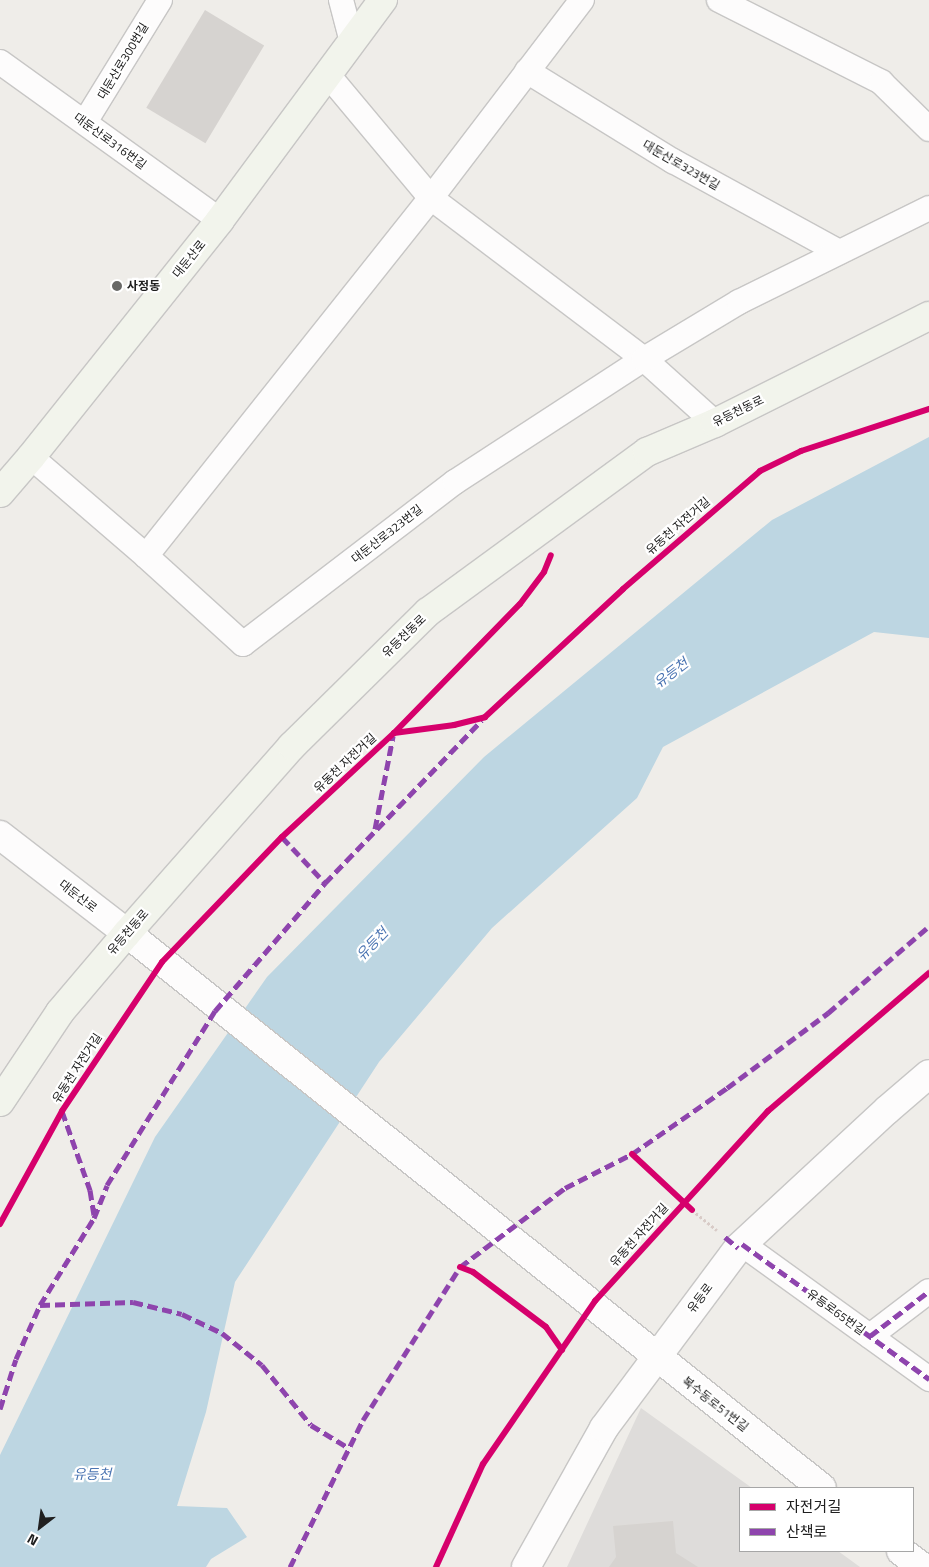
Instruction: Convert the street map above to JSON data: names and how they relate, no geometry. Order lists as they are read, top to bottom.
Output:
{
  "streets": {
    "main road": ["대둔산로", "유등천동로"],
    "street": [
      "대둔산로300번길",
      "대둔산로316번길",
      "대둔산로323번길",
      "유등로",
      "유등로65번길",
      "복수동로51번길"
    ],
    "cycle path": ["유동천 자전거길"]
  },
  "crossings": [
    ["대둔산로300번길", "대둔산로316번길"],
    ["대둔산로316번길", "대둔산로"],
    ["대둔산로323번길", "대둔산로"],
    ["대둔산로", "유등천동로"],
    ["대둔산로", "복수동로51번길"],
    ["유등로", "유등로65번길"],
    ["유등로", "복수동로51번길"]
  ],
  "water": ["유등천"],
  "places": ["사정동"],
  "legend": ["자전거길", "산책로"],
  "north": "bottom left"
}
